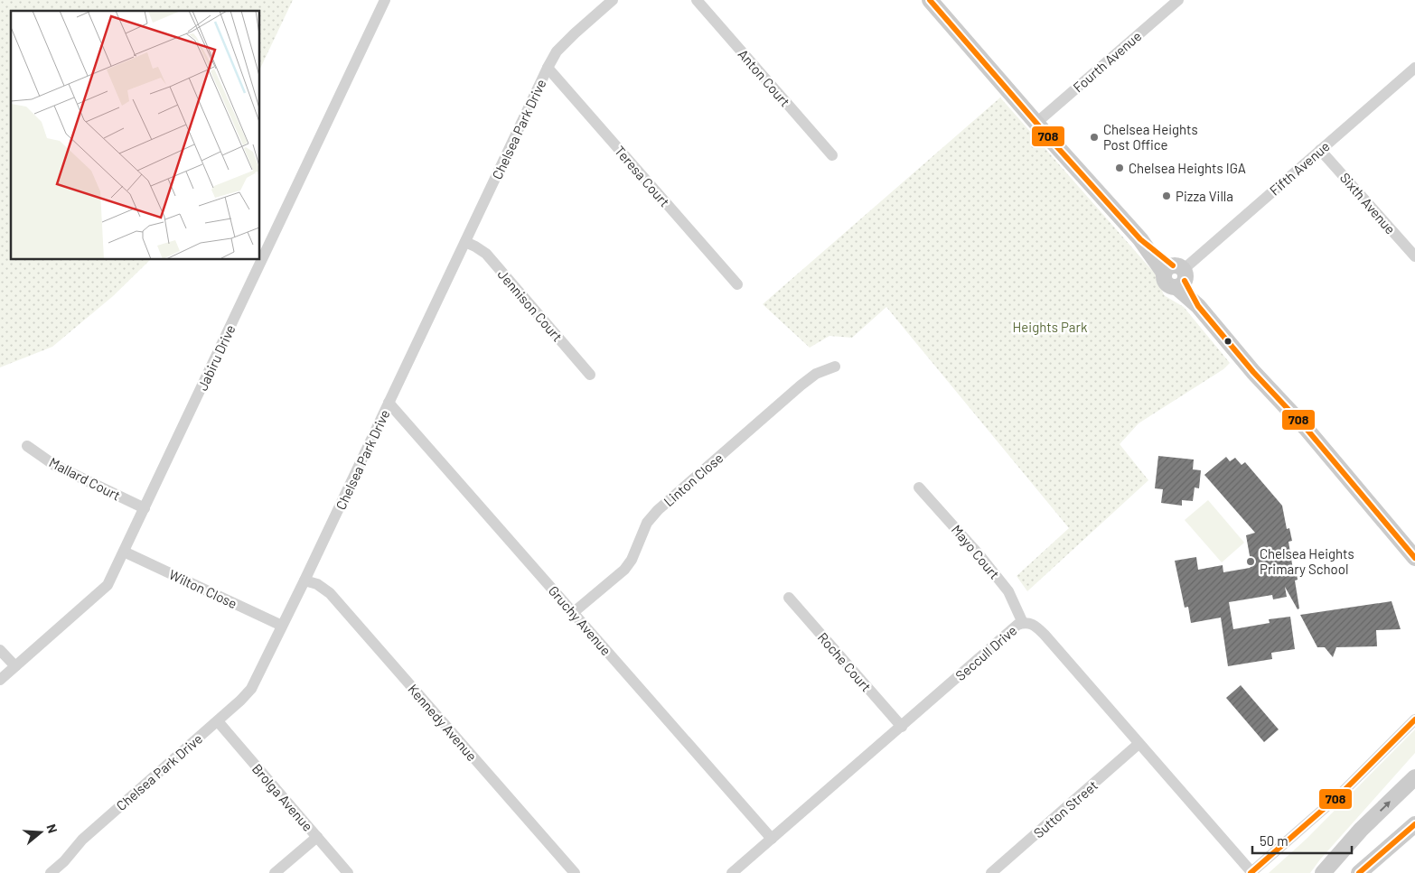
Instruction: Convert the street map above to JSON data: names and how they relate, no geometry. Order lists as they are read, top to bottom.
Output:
{
  "streets": {
    "street": [
      "Fourth Avenue",
      "Anton Court",
      "Chelsea Park Drive",
      "Fifth Avenue",
      "Teresa Court",
      "Sixth Avenue",
      "Jennison Court",
      "Jabiru Drive",
      "Mallard Court",
      "Linton Close",
      "Mayo Court",
      "Wilton Close",
      "Gruchy Avenue",
      "Seccull Drive",
      "Roche Court",
      "Kennedy Avenue",
      "Brolga Avenue",
      "Sutton Street"
    ]
  },
  "crossings": [
    ["Chelsea Park Drive", "Teresa Court"],
    ["Chelsea Park Drive", "Jennison Court"],
    ["Chelsea Park Drive", "Wilton Close"],
    ["Chelsea Park Drive", "Gruchy Avenue"],
    ["Chelsea Park Drive", "Kennedy Avenue"],
    ["Chelsea Park Drive", "Brolga Avenue"],
    ["Fifth Avenue", "Sixth Avenue"],
    ["Jabiru Drive", "Mallard Court"],
    ["Jabiru Drive", "Wilton Close"],
    ["Linton Close", "Gruchy Avenue"],
    ["Mayo Court", "Seccull Drive"],
    ["Gruchy Avenue", "Seccull Drive"],
    ["Seccull Drive", "Roche Court"],
    ["Seccull Drive", "Sutton Street"]
  ],
  "parks": ["Heights Park"],
  "places": [
    "Chelsea Heights Post Office",
    "Chelsea Heights IGA",
    "Pizza Villa",
    "Chelsea Heights Primary School"
  ],
  "lines": ["transit line 708"],
  "scale_bar": "50 m",
  "north": "right"
}
